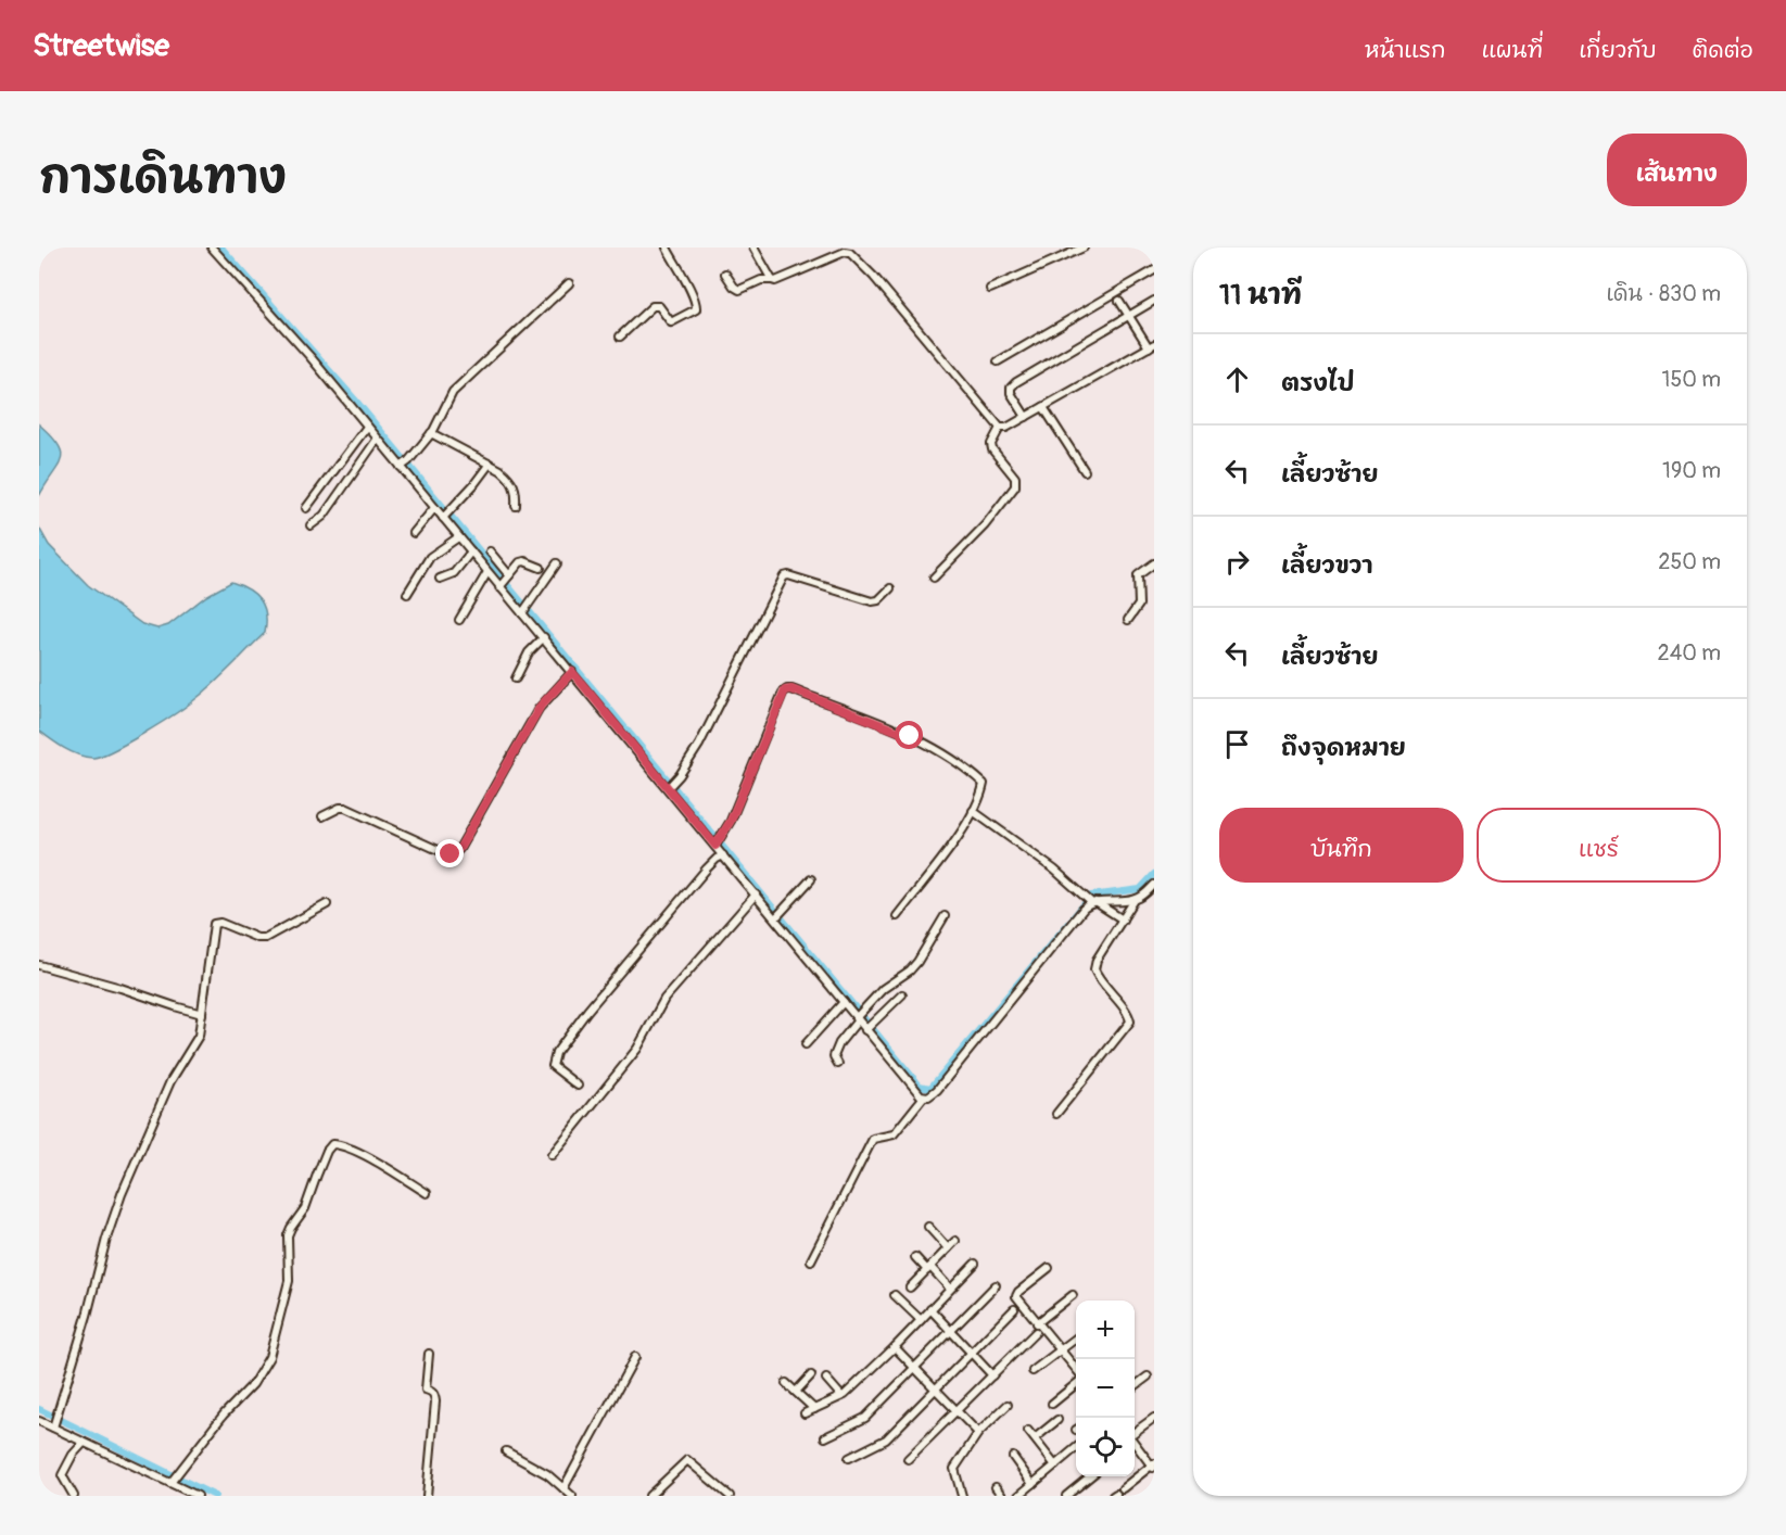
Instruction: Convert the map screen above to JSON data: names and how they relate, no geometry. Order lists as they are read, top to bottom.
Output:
{
  "page": {
    "header": "Streetwise",
    "nav": [
      "หน้าแรก",
      "แผนที่",
      "เกี่ยวกับ",
      "ติดต่อ"
    ],
    "title": "การเดินทาง",
    "buttons": [
      "เส้นทาง",
      ["บันทึก", "แชร์"]
    ],
    "heading": ["11 นาที", "เดิน · 830 m"],
    "list": [
      ["ตรงไป", "150 m"],
      ["เลี้ยวซ้าย", "190 m"],
      ["เลี้ยวขวา", "250 m"],
      ["เลี้ยวซ้าย", "240 m"],
      "ถึงจุดหมาย"
    ],
    "map_buttons": ["+", "−"]
  }
}
